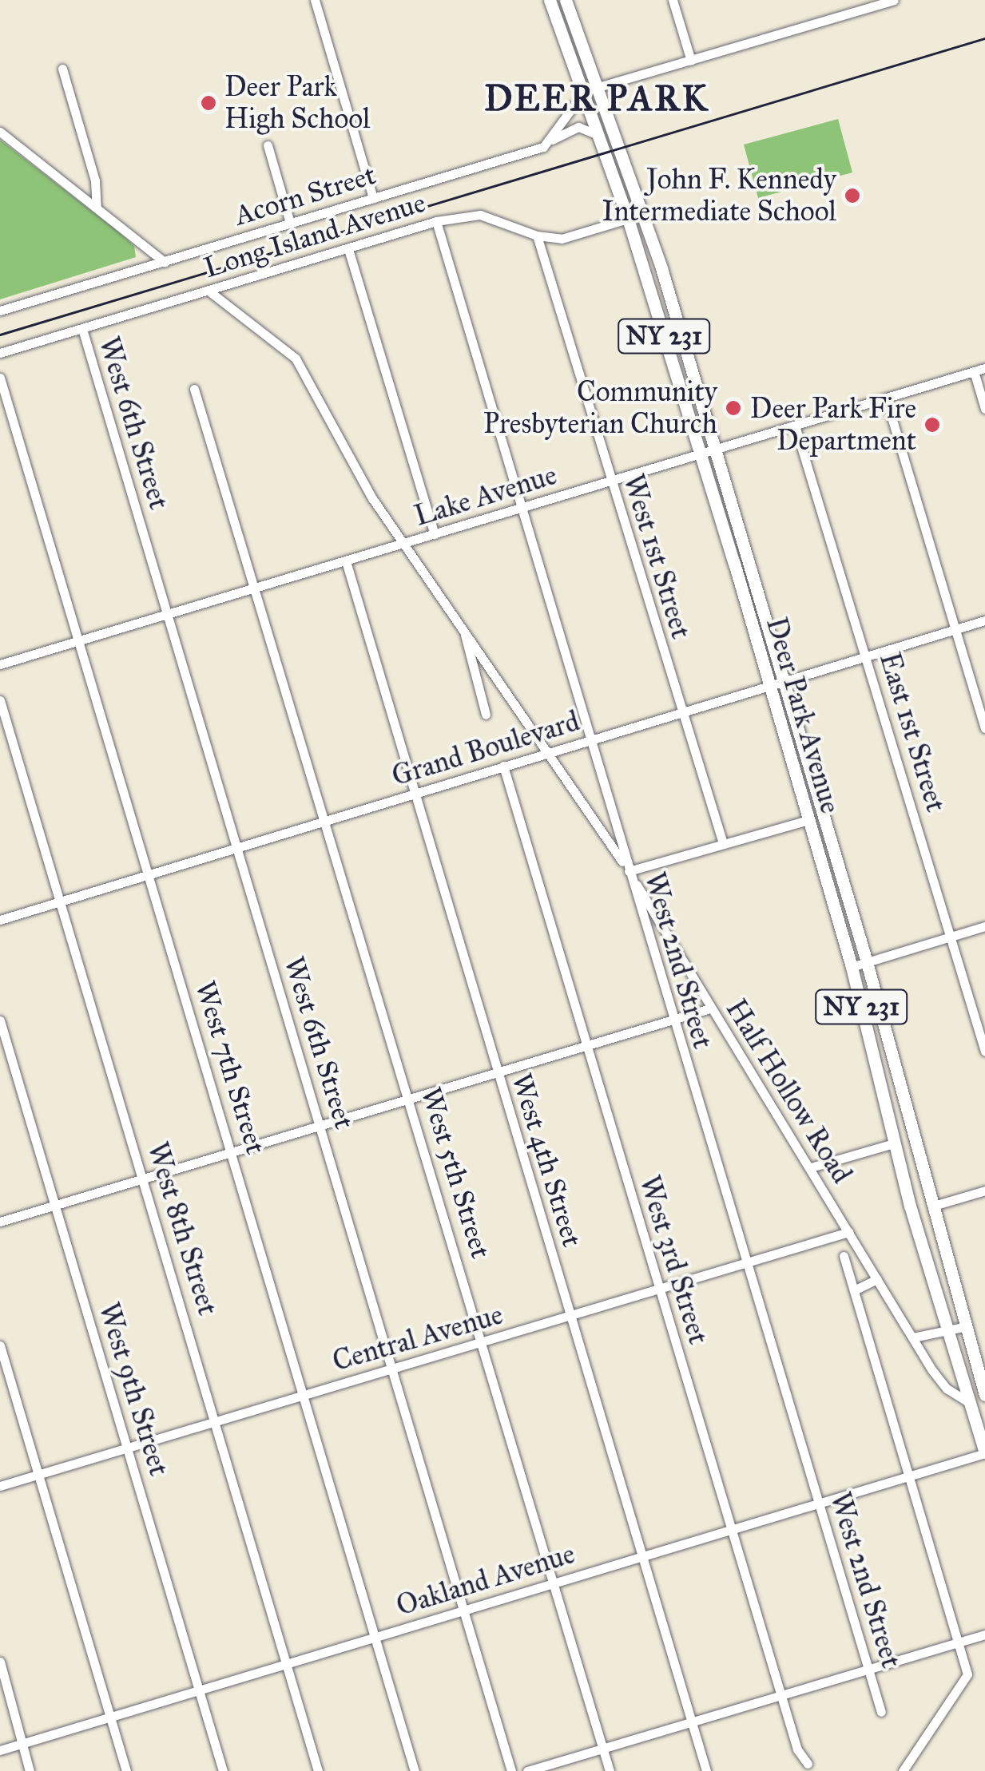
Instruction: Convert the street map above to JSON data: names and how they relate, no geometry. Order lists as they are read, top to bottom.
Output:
{
  "streets": {
    "main road": ["NY 231", "Deer Park Avenue"],
    "street": [
      "Acorn Street",
      "Long Island Avenue",
      "West 6th Street",
      "Lake Avenue",
      "West 1st Street",
      "East 1st Street",
      "Grand Boulevard",
      "West 2nd Street",
      "West 7th Street",
      "Half Hollow Road",
      "West 4th Street",
      "West 5th Street",
      "West 8th Street",
      "West 3rd Street",
      "Central Avenue",
      "West 9th Street",
      "Oakland Avenue"
    ]
  },
  "crossings": [
    ["Acorn Street", "Deer Park Avenue"],
    ["Long Island Avenue", "West 6th Street"],
    ["Long Island Avenue", "West 1st Street"],
    ["Long Island Avenue", "Deer Park Avenue"],
    ["Long Island Avenue", "West 2nd Street"],
    ["Long Island Avenue", "Half Hollow Road"],
    ["West 6th Street", "Lake Avenue"],
    ["West 6th Street", "Grand Boulevard"],
    ["West 6th Street", "Central Avenue"],
    ["West 6th Street", "Oakland Avenue"],
    ["Lake Avenue", "West 1st Street"],
    ["Lake Avenue", "Deer Park Avenue"],
    ["Lake Avenue", "East 1st Street"],
    ["Lake Avenue", "West 2nd Street"],
    ["Lake Avenue", "West 7th Street"],
    ["Lake Avenue", "Half Hollow Road"],
    ["Lake Avenue", "West 4th Street"],
    ["Lake Avenue", "West 5th Street"],
    ["West 1st Street", "Grand Boulevard"],
    ["Deer Park Avenue", "Grand Boulevard"],
    ["Deer Park Avenue", "Half Hollow Road"],
    ["Deer Park Avenue", "Oakland Avenue"],
    ["East 1st Street", "Grand Boulevard"],
    ["Grand Boulevard", "West 2nd Street"],
    ["Grand Boulevard", "West 7th Street"],
    ["Grand Boulevard", "Half Hollow Road"],
    ["Grand Boulevard", "West 4th Street"],
    ["Grand Boulevard", "West 5th Street"],
    ["Grand Boulevard", "West 8th Street"],
    ["Grand Boulevard", "West 3rd Street"],
    ["West 2nd Street", "Half Hollow Road"],
    ["West 2nd Street", "Central Avenue"],
    ["West 2nd Street", "Oakland Avenue"],
    ["West 7th Street", "Central Avenue"],
    ["West 7th Street", "Oakland Avenue"],
    ["Half Hollow Road", "Central Avenue"],
    ["West 4th Street", "Central Avenue"],
    ["West 4th Street", "Oakland Avenue"],
    ["West 5th Street", "Central Avenue"],
    ["West 5th Street", "Oakland Avenue"],
    ["West 8th Street", "Central Avenue"],
    ["West 8th Street", "Oakland Avenue"],
    ["West 3rd Street", "Central Avenue"],
    ["West 3rd Street", "Oakland Avenue"],
    ["Central Avenue", "West 9th Street"],
    ["West 9th Street", "Oakland Avenue"]
  ],
  "districts": ["DEER PARK"],
  "places": [
    "Deer Park High School",
    "John F. Kennedy Intermediate School",
    "Community Presbyterian Church",
    "Deer Park Fire Department"
  ]
}
